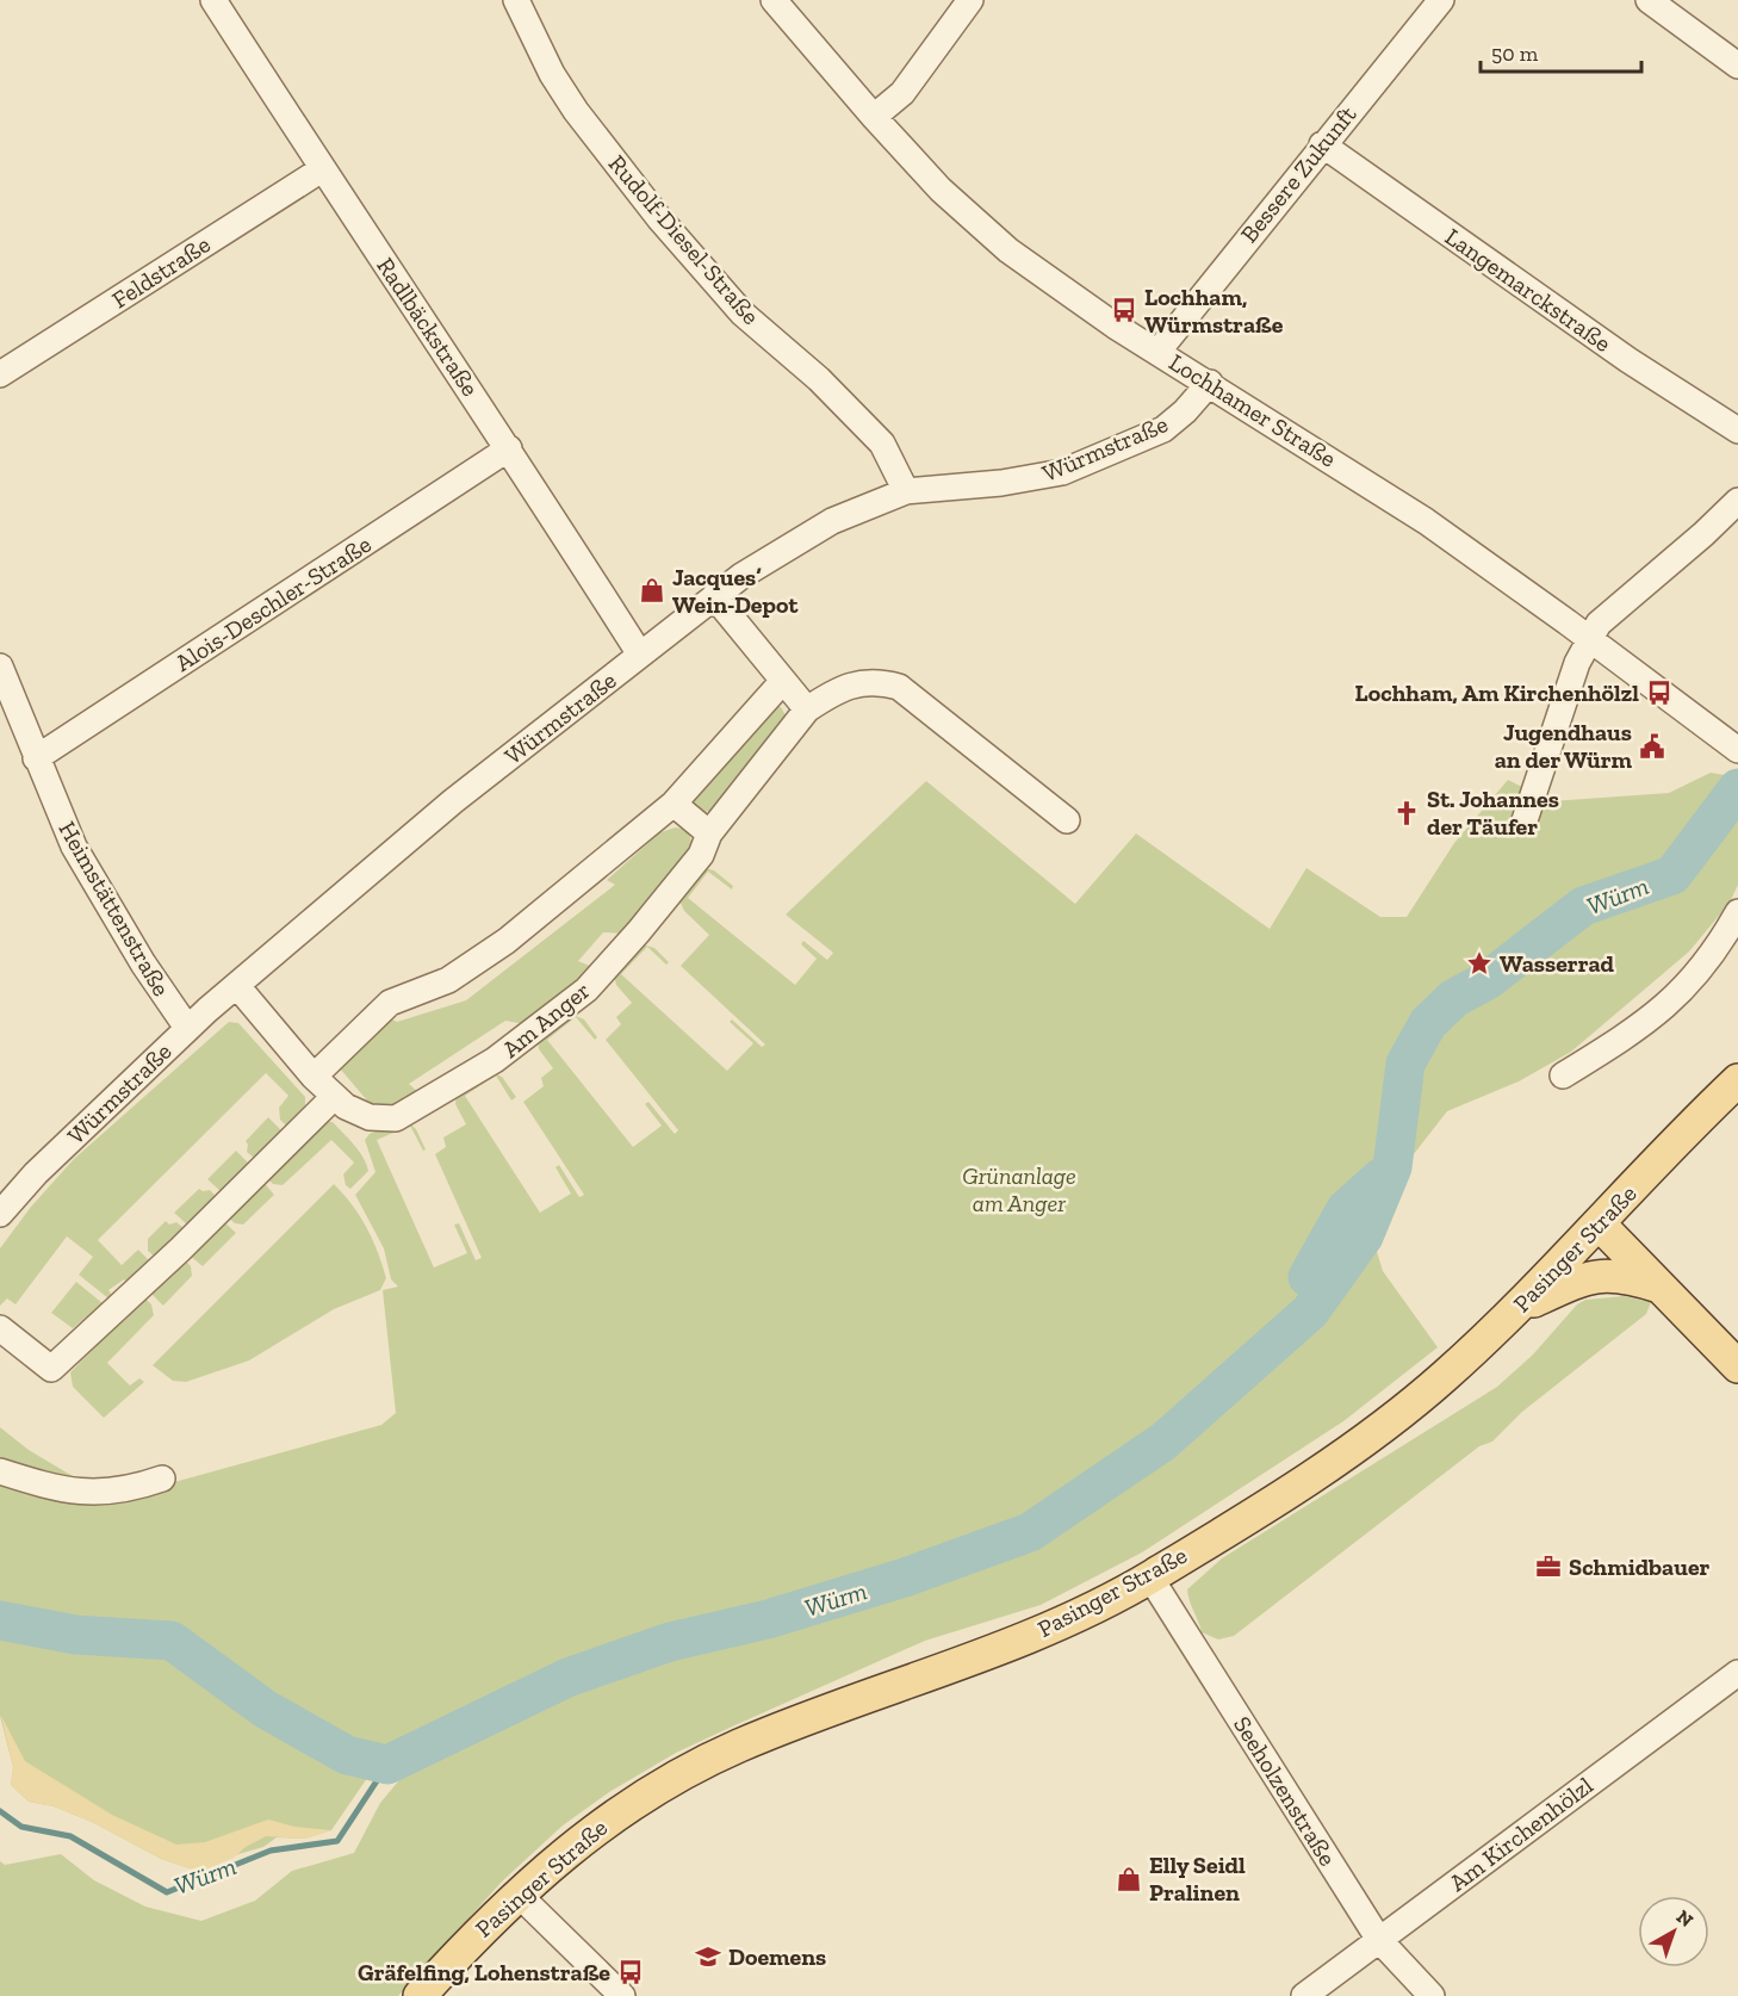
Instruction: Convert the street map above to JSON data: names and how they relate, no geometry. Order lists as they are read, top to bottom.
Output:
{
  "streets": {
    "main road": ["Pasinger Straße"],
    "street": [
      "Bessere Zukunft",
      "Rudolf-Diesel-Straße",
      "Feldstraße",
      "Langemarckstraße",
      "Radlbäckstraße",
      "Lochhamer Straße",
      "Würmstraße",
      "Alois-Deschler-Straße",
      "Heimstättenstraße",
      "Am Anger",
      "Seeholzenstraße",
      "Am Kirchenhölzl"
    ]
  },
  "crossings": [
    ["Bessere Zukunft", "Langemarckstraße"],
    ["Bessere Zukunft", "Lochhamer Straße"],
    ["Rudolf-Diesel-Straße", "Würmstraße"],
    ["Feldstraße", "Radlbäckstraße"],
    ["Radlbäckstraße", "Würmstraße"],
    ["Radlbäckstraße", "Alois-Deschler-Straße"],
    ["Lochhamer Straße", "Würmstraße"],
    ["Würmstraße", "Heimstättenstraße"],
    ["Würmstraße", "Am Anger"],
    ["Alois-Deschler-Straße", "Heimstättenstraße"],
    ["Pasinger Straße", "Seeholzenstraße"],
    ["Seeholzenstraße", "Am Kirchenhölzl"]
  ],
  "water": ["Würm"],
  "parks": ["Grünanlage am Anger"],
  "places": {
    "bus stop": ["Lochham, Würmstraße", "Lochham, Am Kirchenhölzl", "Gräfelfing, Lohenstraße"],
    "shop": ["Jacques’ Wein-Depot", "Elly Seidl Pralinen"],
    "public building": ["Jugendhaus an der Würm"],
    "church": ["St. Johannes der Täufer"],
    "place": ["Wasserrad"],
    "office": ["Schmidbauer"],
    "school or university": ["Doemens"]
  },
  "scale_bar": "50 m",
  "north": "top right"
}
